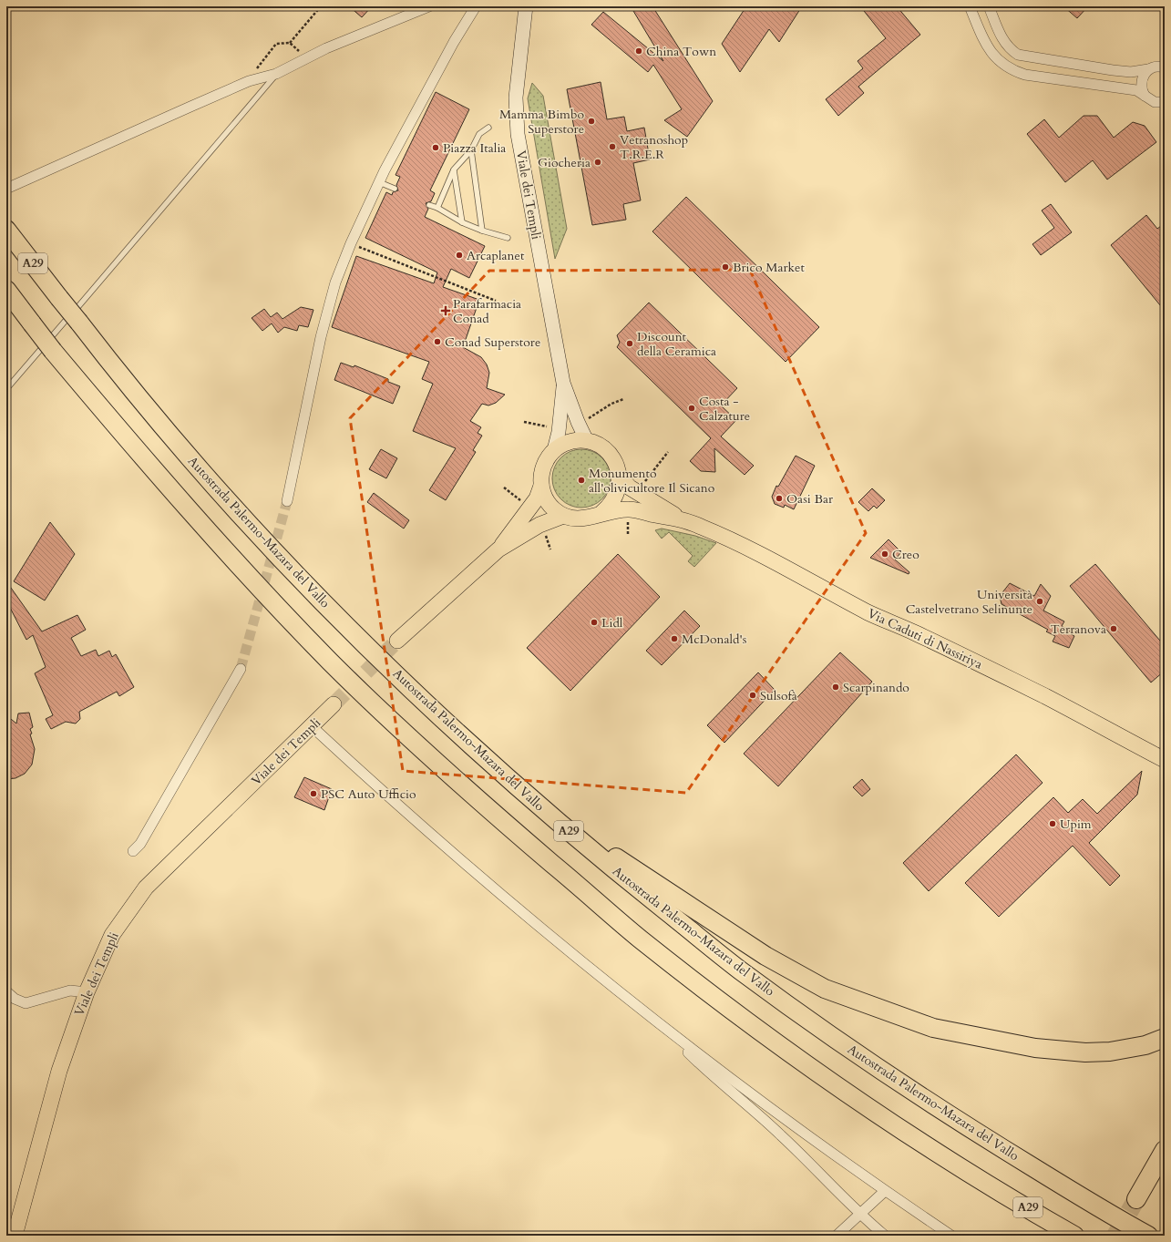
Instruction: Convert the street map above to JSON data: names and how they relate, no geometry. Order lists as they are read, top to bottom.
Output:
{
  "streets": {
    "highway": ["A29", "Autostrada Palermo-Mazara del Vallo"],
    "main road": ["Viale dei Templi", "Via Caduti di Nassiriya"]
  },
  "places": {
    "other": [
      "China Town",
      "Mamma Bimbo Superstore",
      "Vetranoshop T.R.E.R",
      "Piazza Italia",
      "Giocheria",
      "Arcaplanet",
      "Brico Market",
      "Conad Superstore",
      "Discount della Ceramica",
      "Costa - Calzature",
      "Monumento all'olivicultore Il Sicano",
      "Oasi Bar",
      "Creo",
      "Università Castelvetrano Selinunte",
      "Lidl",
      "Terranova",
      "McDonald's",
      "Scarpinando",
      "Sulsofà",
      "PSC Auto Ufficio",
      "Upim"
    ],
    "health": ["Parafarmacia Conad"]
  }
}
